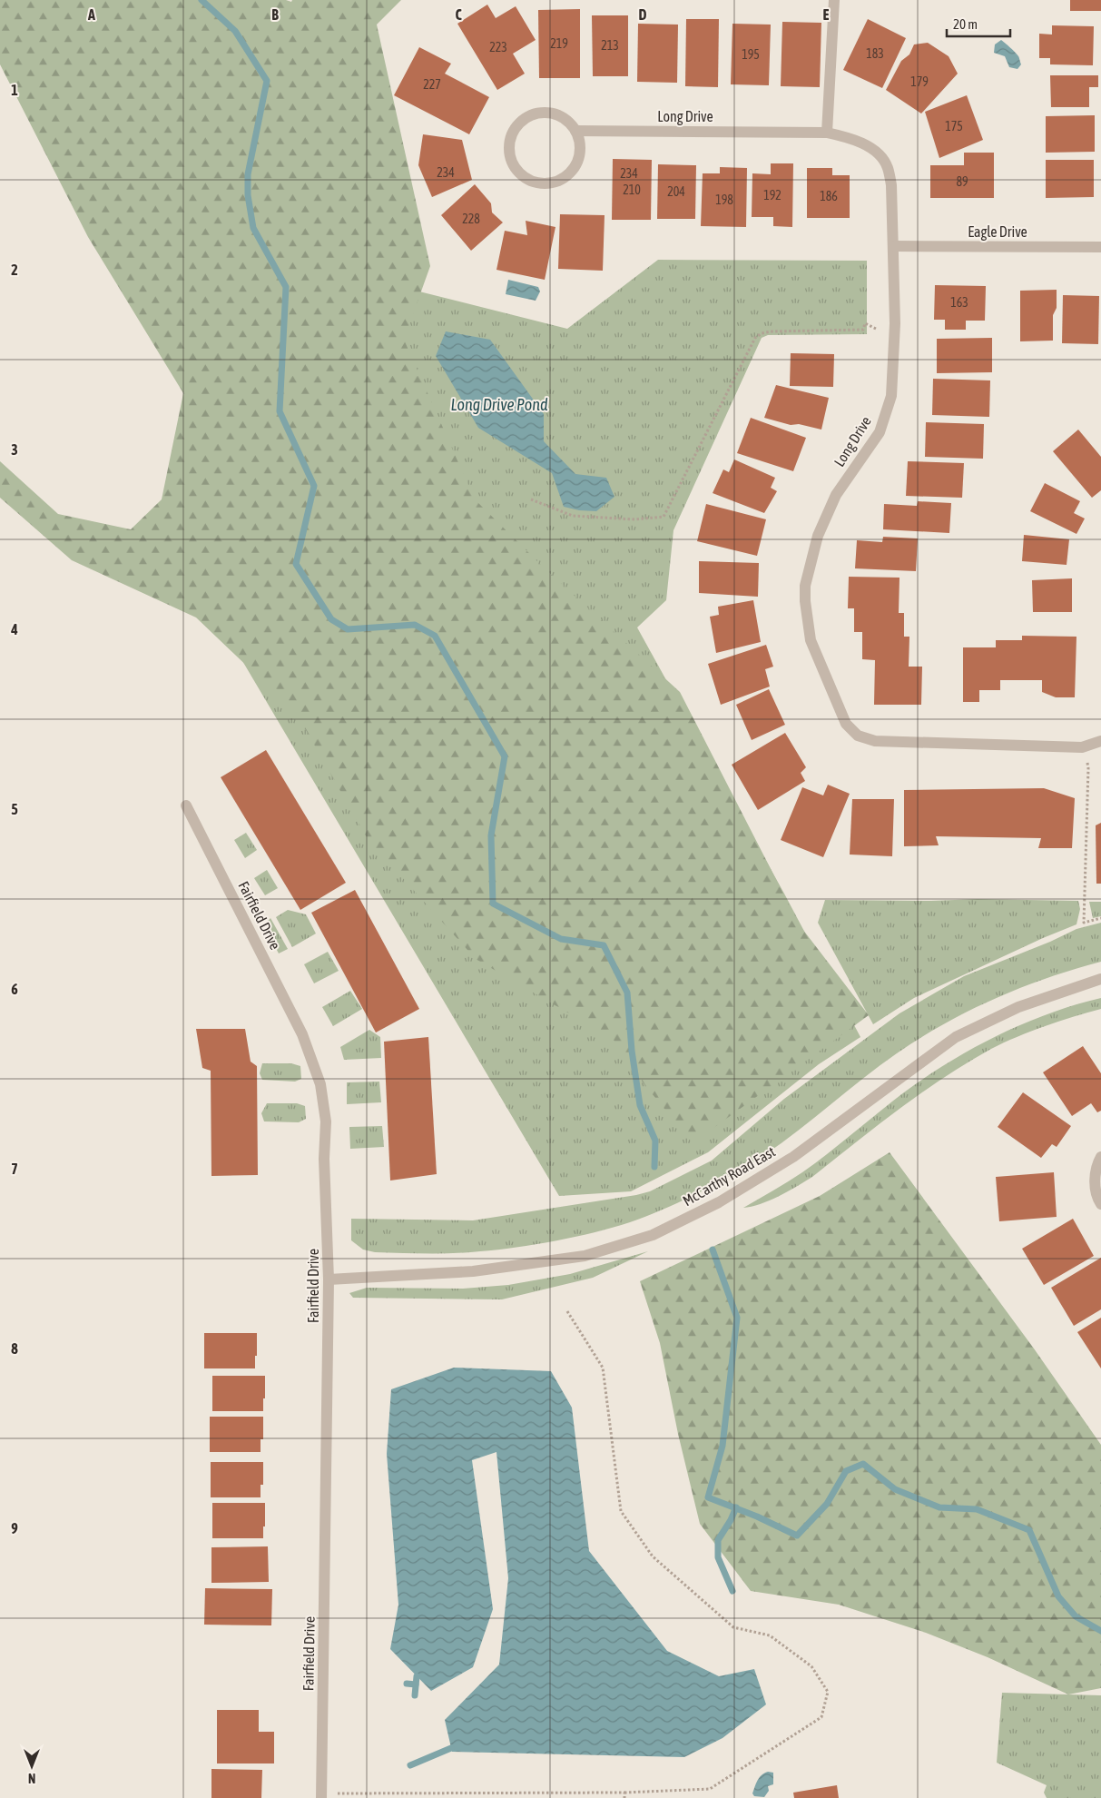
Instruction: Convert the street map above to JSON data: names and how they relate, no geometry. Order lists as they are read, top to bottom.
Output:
{
  "streets": {
    "street": [
      "Long Drive",
      "Eagle Drive",
      "Fairfield Drive",
      "McCarthy Road East"
    ]
  },
  "crossings": [
    ["Long Drive", "Eagle Drive"],
    ["Fairfield Drive", "McCarthy Road East"]
  ],
  "water": ["Long Drive Pond"],
  "house_numbers": [
    "219",
    "213",
    "223",
    "183",
    "195",
    "179",
    "227",
    "175",
    "234",
    "234",
    "89",
    "210",
    "204",
    "192",
    "186",
    "198",
    "228",
    "163"
  ],
  "scale_bar": "20 m",
  "north": "bottom",
  "grid": {
    "columns": [
      "A",
      "B",
      "C",
      "D",
      "E"
    ],
    "rows": [
      "1",
      "2",
      "3",
      "4",
      "5",
      "6",
      "7",
      "8",
      "9"
    ]
  }
}
